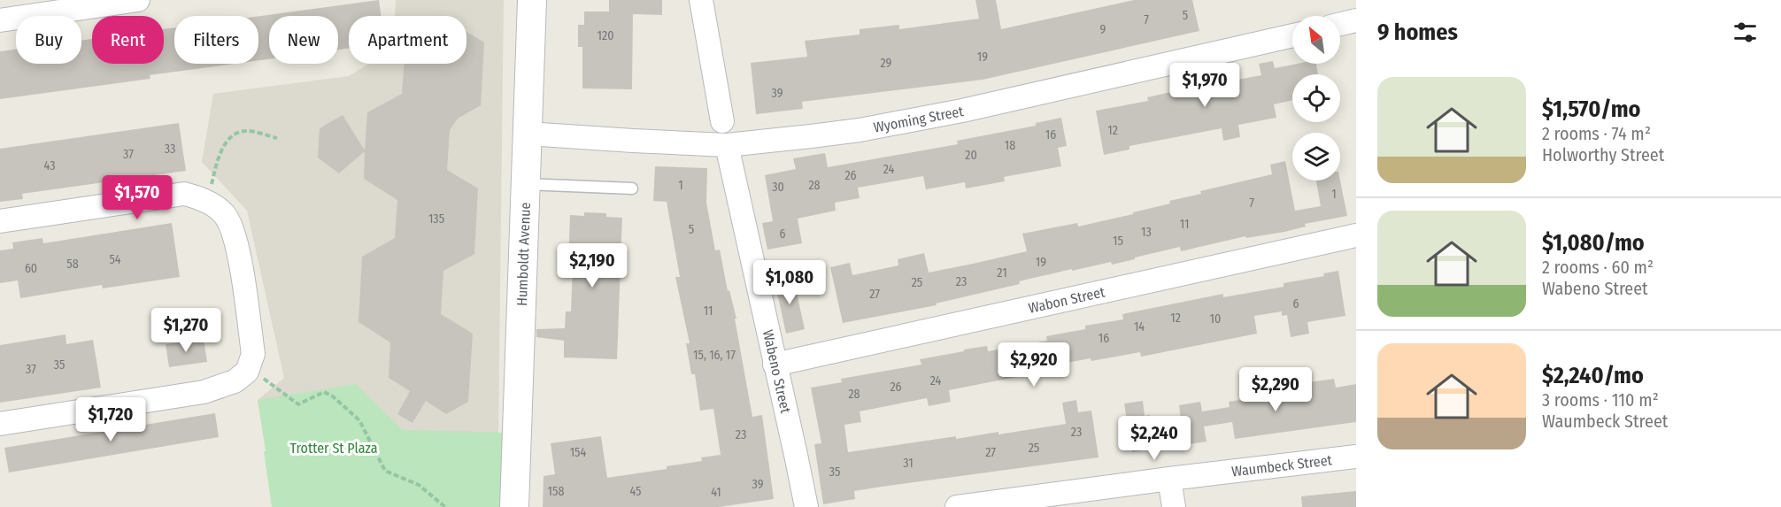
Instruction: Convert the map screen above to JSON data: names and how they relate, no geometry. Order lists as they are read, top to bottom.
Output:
{
  "streets": {
    "street": [
      "Wyoming Street",
      "Humboldt Avenue",
      "Wabon Street",
      "Wabeno Street",
      "Waumbeck Street"
    ]
  },
  "crossings": [
    ["Wyoming Street", "Humboldt Avenue"],
    ["Wyoming Street", "Wabeno Street"],
    ["Wabon Street", "Wabeno Street"]
  ],
  "parks": ["Trotter St Plaza"],
  "house_numbers": [
    "5",
    "7",
    "9",
    "120",
    "19",
    "29",
    "39",
    "12",
    "16",
    "18",
    "33",
    "37",
    "20",
    "43",
    "24",
    "26",
    "1",
    "28",
    "30",
    "1",
    "7",
    "135",
    "11",
    "5",
    "13",
    "6",
    "15",
    "54",
    "19",
    "58",
    "60",
    "21",
    "23",
    "25",
    "27",
    "6",
    "11",
    "12",
    "10",
    "14",
    "16",
    "15, 16, 17",
    "35",
    "37",
    "24",
    "26",
    "28",
    "23",
    "23",
    "25",
    "154",
    "27",
    "31",
    "35",
    "39",
    "158",
    "45",
    "41"
  ],
  "north": "top left",
  "page": {
    "heading": "9 homes",
    "chip": [
      "Buy",
      "Rent",
      "Filters",
      "New",
      "Apartment"
    ],
    "price": [
      "$1,970",
      "$1,570",
      "$2,190",
      "$1,080",
      "$1,270",
      "$2,920",
      "$2,290",
      "$1,720",
      "$2,240"
    ],
    "list": [
      {
        "name": "$1,570/mo",
        "note": "2 rooms · 74 m² · Holworthy Street"
      },
      {
        "name": "$1,080/mo",
        "note": "2 rooms · 60 m² · Wabeno Street"
      },
      {
        "name": "$2,240/mo",
        "note": "3 rooms · 110 m² · Waumbeck Street"
      }
    ]
  }
}
